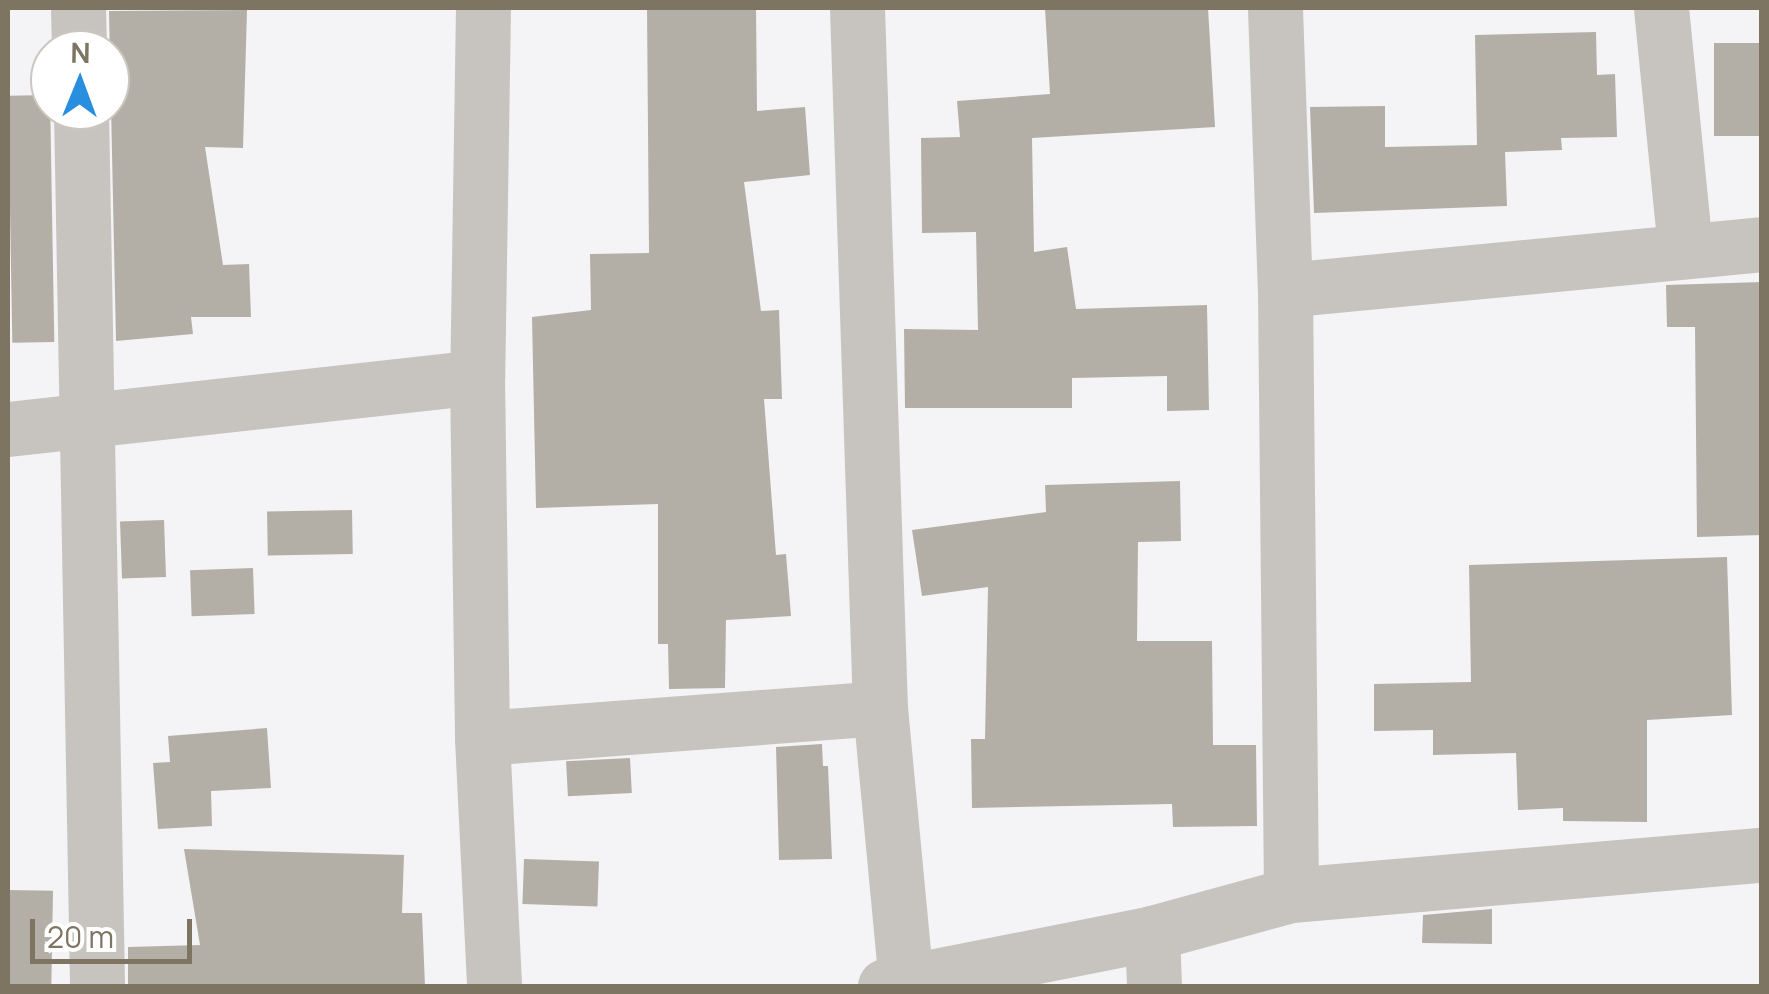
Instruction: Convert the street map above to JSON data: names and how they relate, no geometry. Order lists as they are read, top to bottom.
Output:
{
  "scale_bar": "20 m",
  "north": "top"
}
